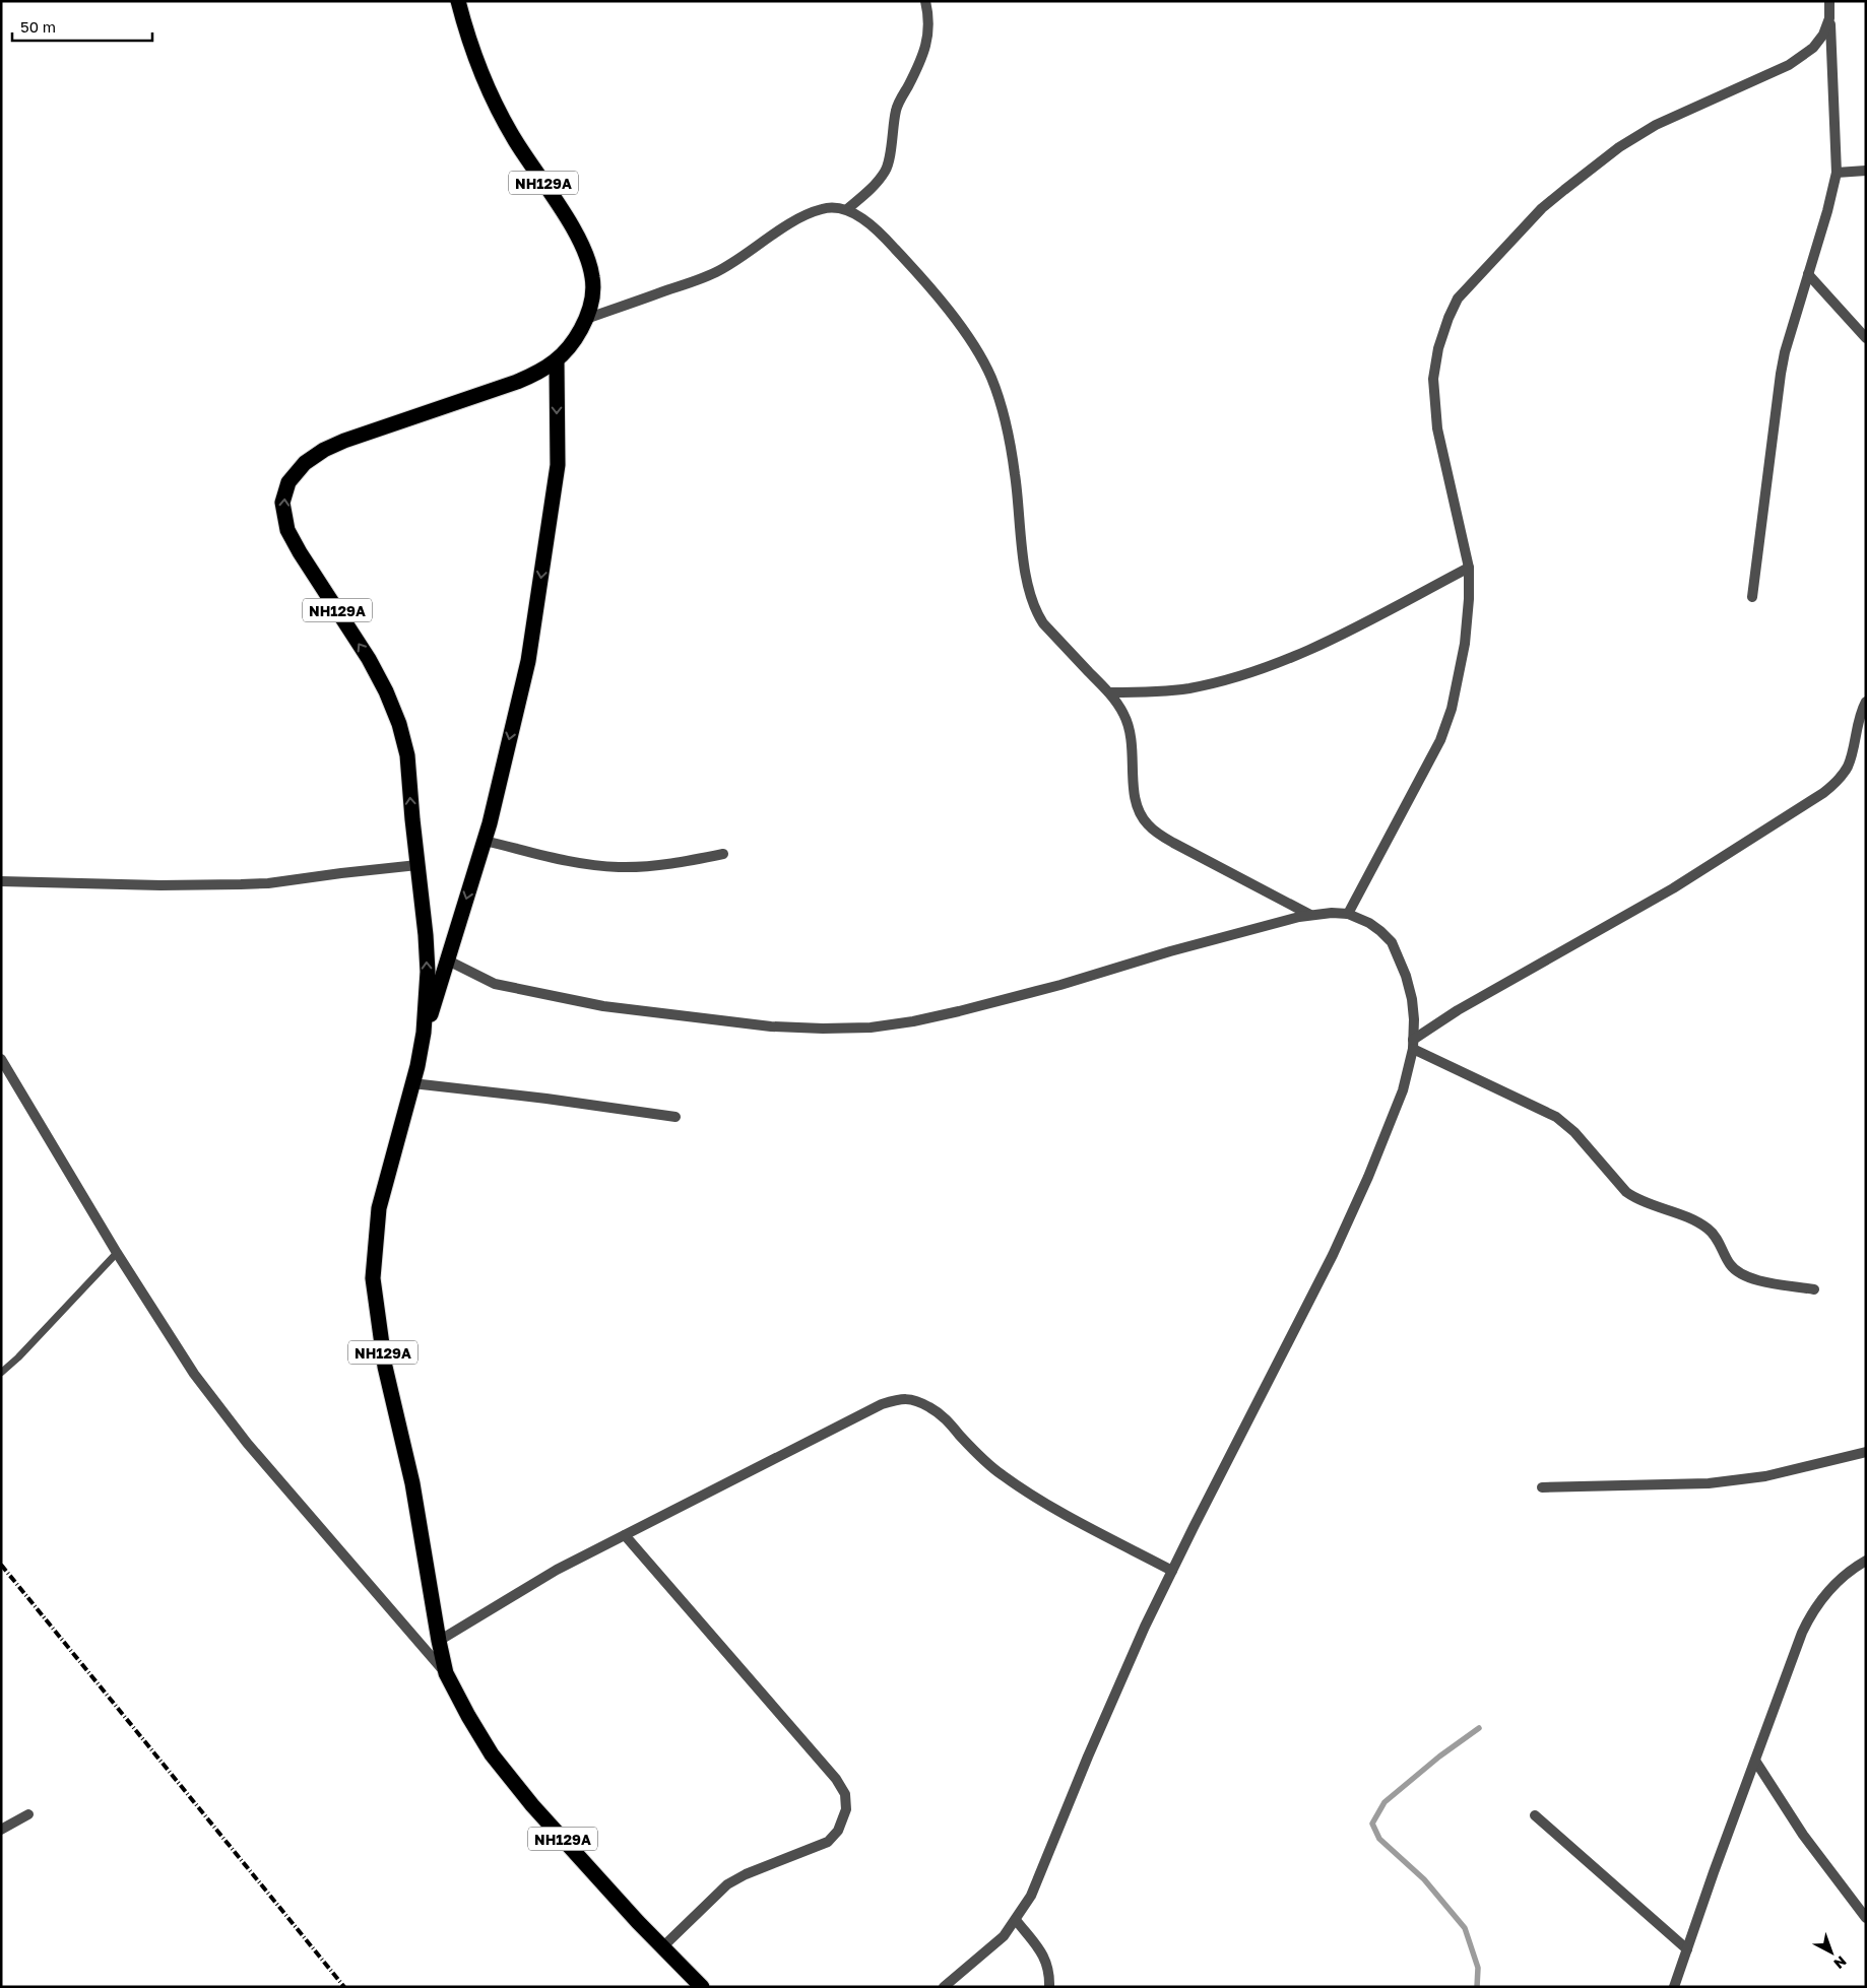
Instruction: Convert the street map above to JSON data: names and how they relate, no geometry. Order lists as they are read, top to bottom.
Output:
{
  "streets": {
    "highway": ["NH129A"]
  },
  "scale_bar": "50 m",
  "north": "bottom right"
}
